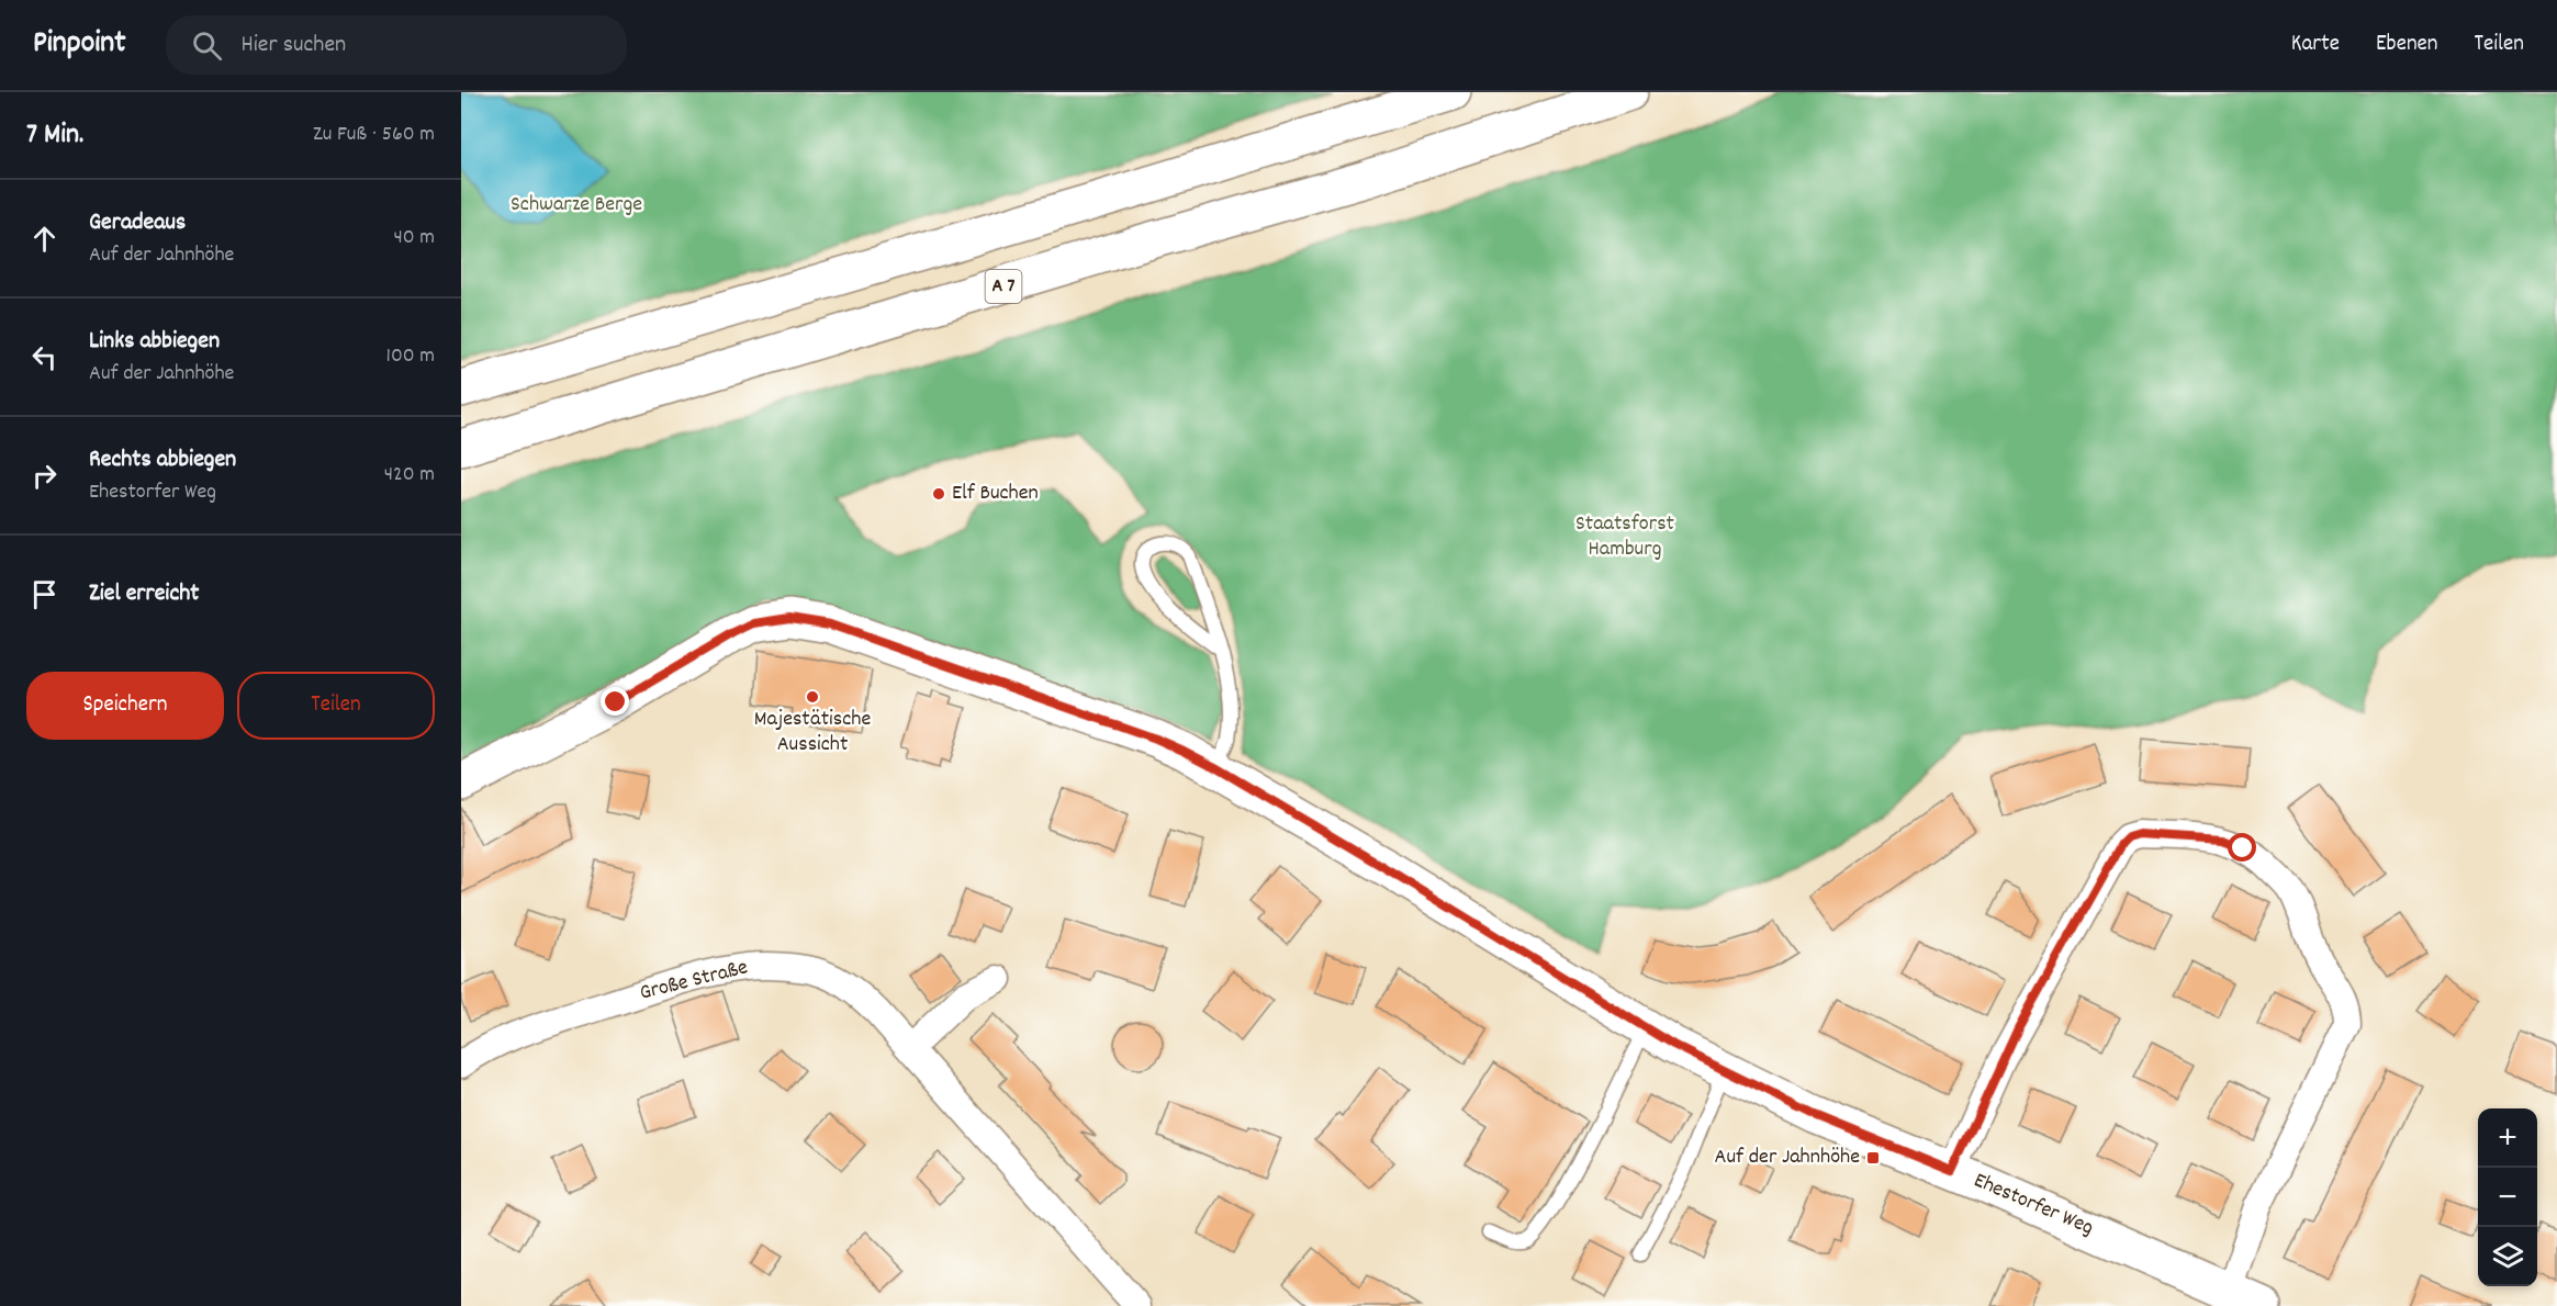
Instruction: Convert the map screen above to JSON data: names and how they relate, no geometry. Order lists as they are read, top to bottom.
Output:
{
  "streets": {
    "main road": ["A 7", "Ehestorfer Weg"],
    "street": ["Große Straße"]
  },
  "parks": ["Schwarze Berge", "Staatsforst Hamburg"],
  "places": {
    "other": ["Elf Buchen", "Majestätische Aussicht"],
    "transit": ["Auf der Jahnhöhe"]
  },
  "page": {
    "header": "Pinpoint",
    "search": "Hier suchen",
    "nav": ["Karte", "Ebenen", "Teilen"],
    "heading": ["7 Min.", "Zu Fuß · 560 m"],
    "list": [
      ["Geradeaus", "Auf der Jahnhöhe", "40 m"],
      ["Links abbiegen", "Auf der Jahnhöhe", "100 m"],
      ["Rechts abbiegen", "Ehestorfer Weg", "420 m"],
      "Ziel erreicht"
    ],
    "buttons": ["Speichern", "Teilen"],
    "map_buttons": ["+", "−"]
  }
}
